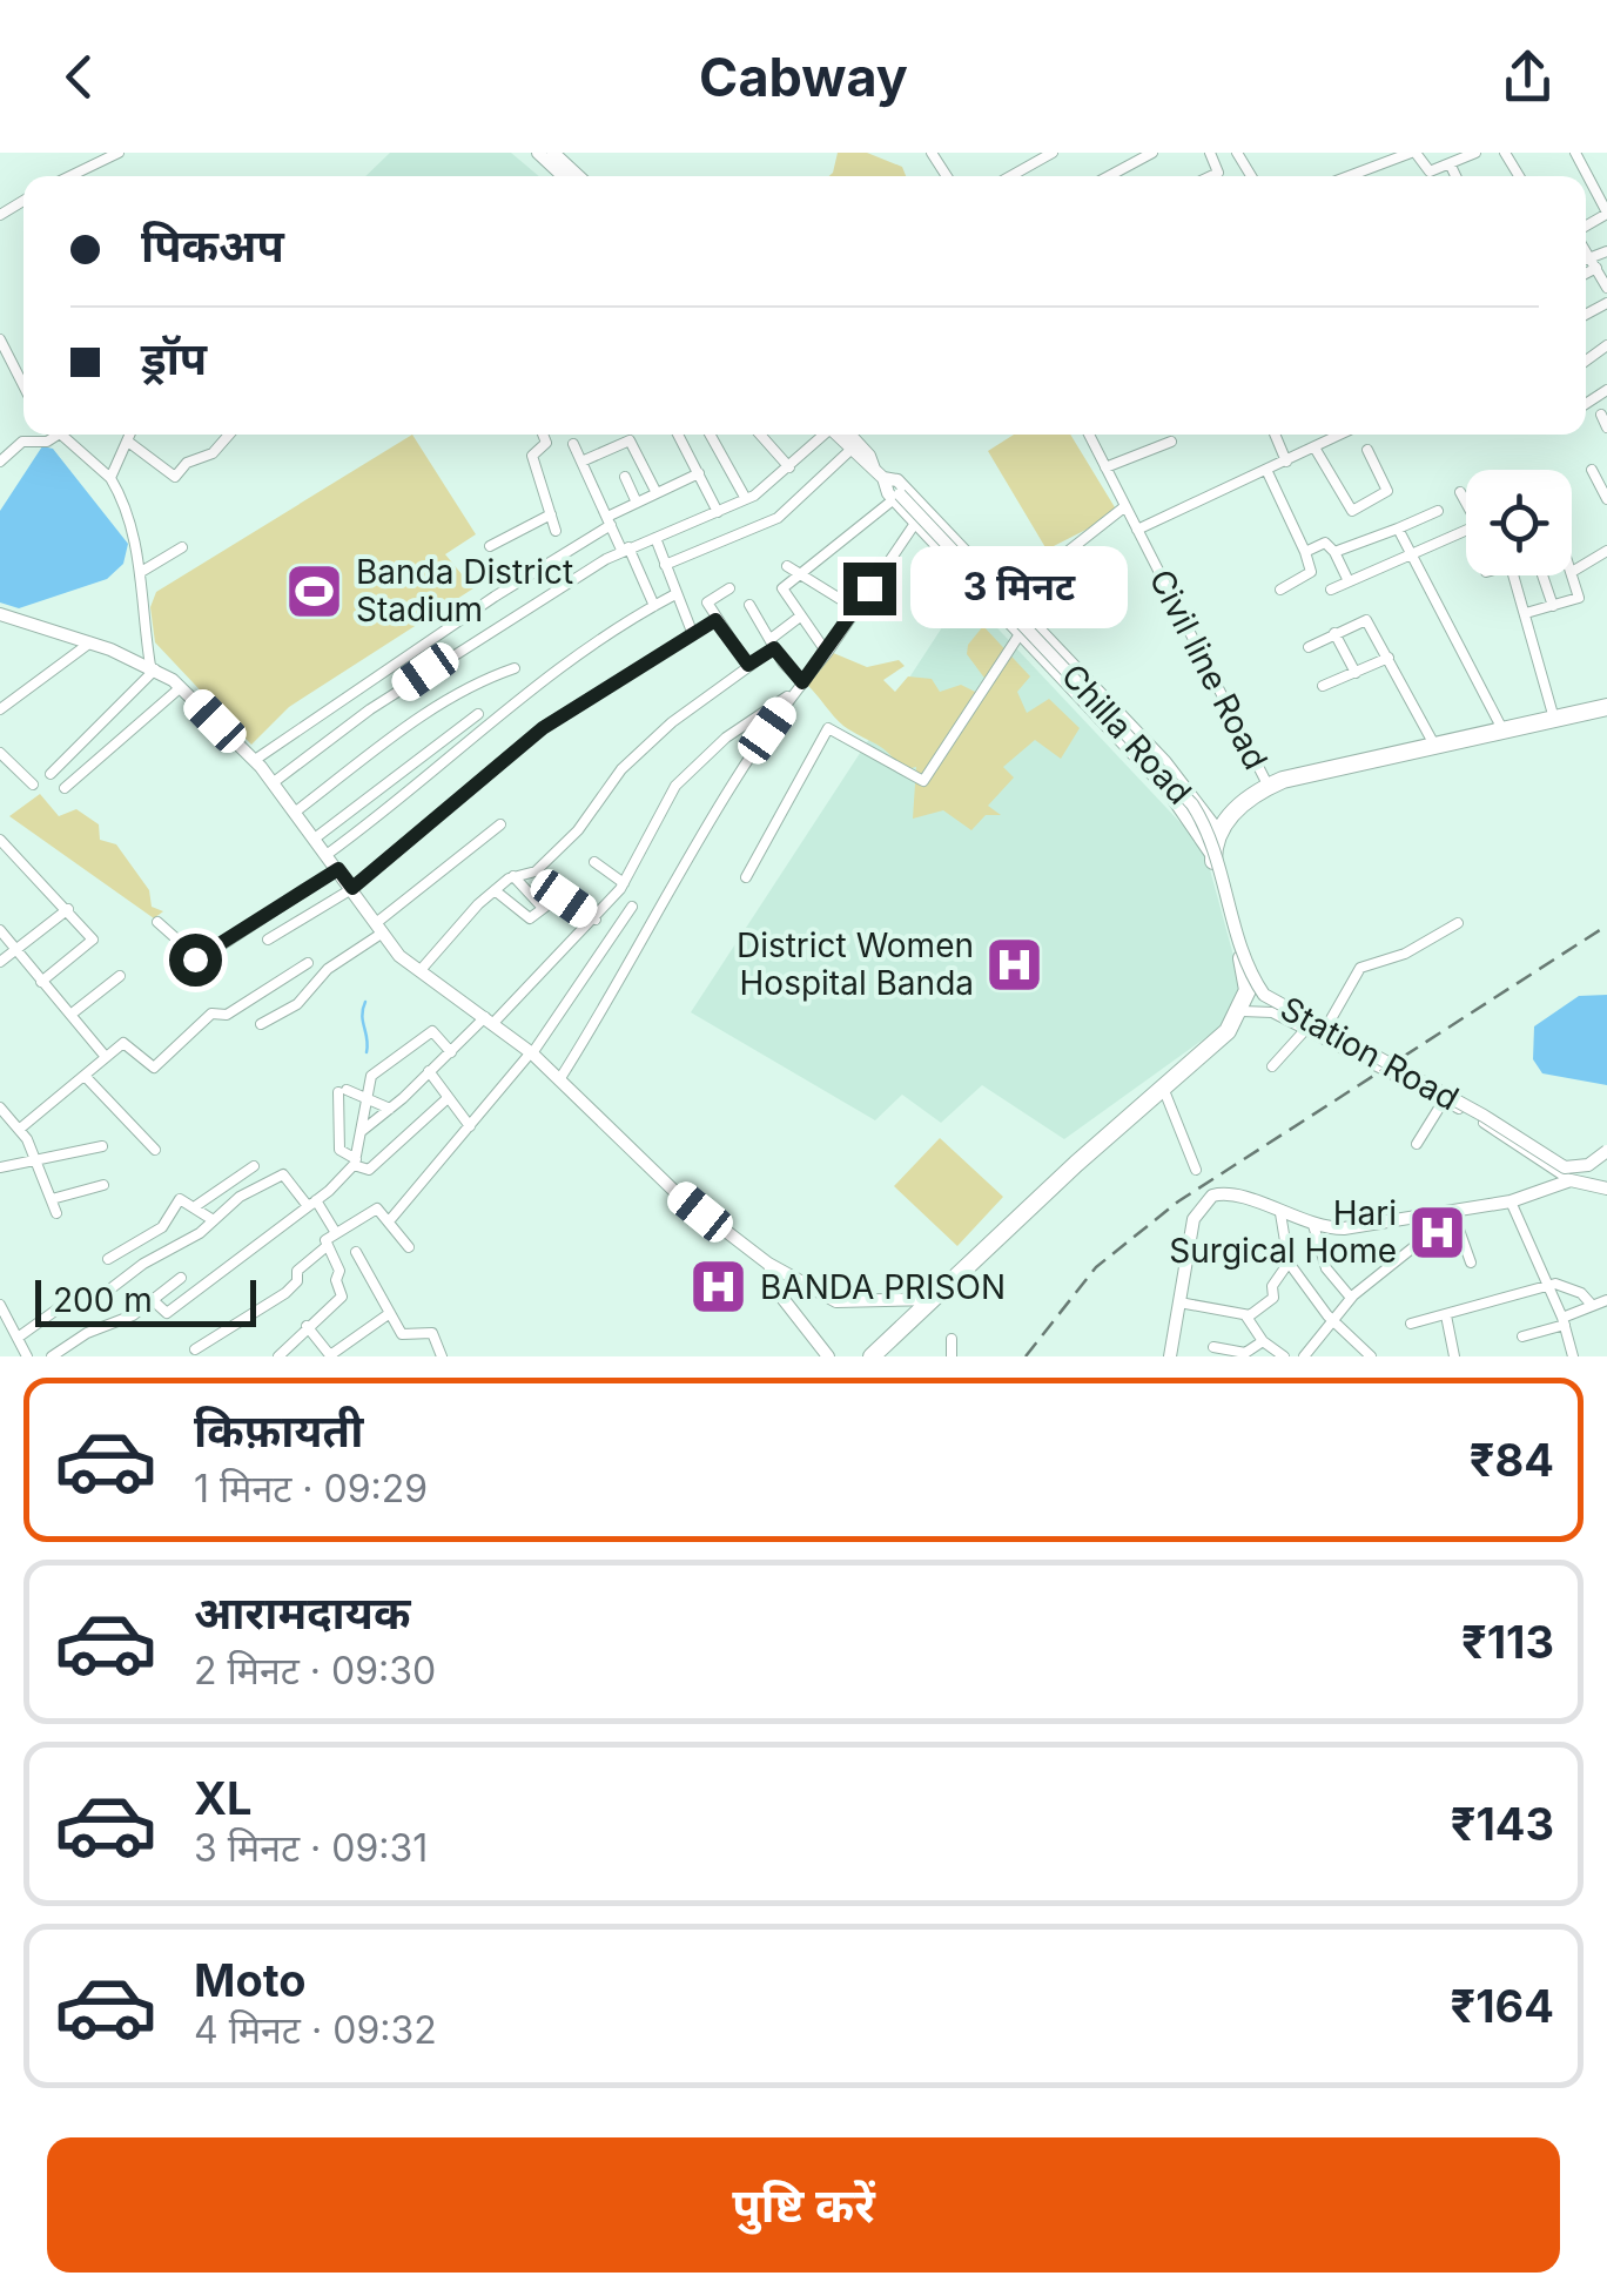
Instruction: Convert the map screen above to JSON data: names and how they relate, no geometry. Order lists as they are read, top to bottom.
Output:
{
  "streets": {
    "main road": ["Chilla Road", "Station Road"],
    "street": ["Civil line Road"]
  },
  "crossings": [
    ["Chilla Road", "Station Road"]
  ],
  "places": {
    "sports": ["Banda District Stadium"],
    "hospital": ["District Women Hospital Banda", "Hari Surgical Home", "BANDA PRISON"]
  },
  "scale_bar": "200 m",
  "page": {
    "header": "Cabway",
    "banner": ["पिकअप", "ड्रॉप"],
    "bubble": "3 मिनट",
    "scale": "200 m",
    "list": [
      {
        "name": "किफ़ायती",
        "note": "1 मिनट · 09:29",
        "value": "₹84"
      },
      {
        "name": "आरामदायक",
        "note": "2 मिनट · 09:30",
        "value": "₹113"
      },
      {
        "name": "XL",
        "note": "3 मिनट · 09:31",
        "value": "₹143"
      },
      {
        "name": "Moto",
        "note": "4 मिनट · 09:32",
        "value": "₹164"
      }
    ],
    "buttons": "पुष्टि करें"
  }
}
